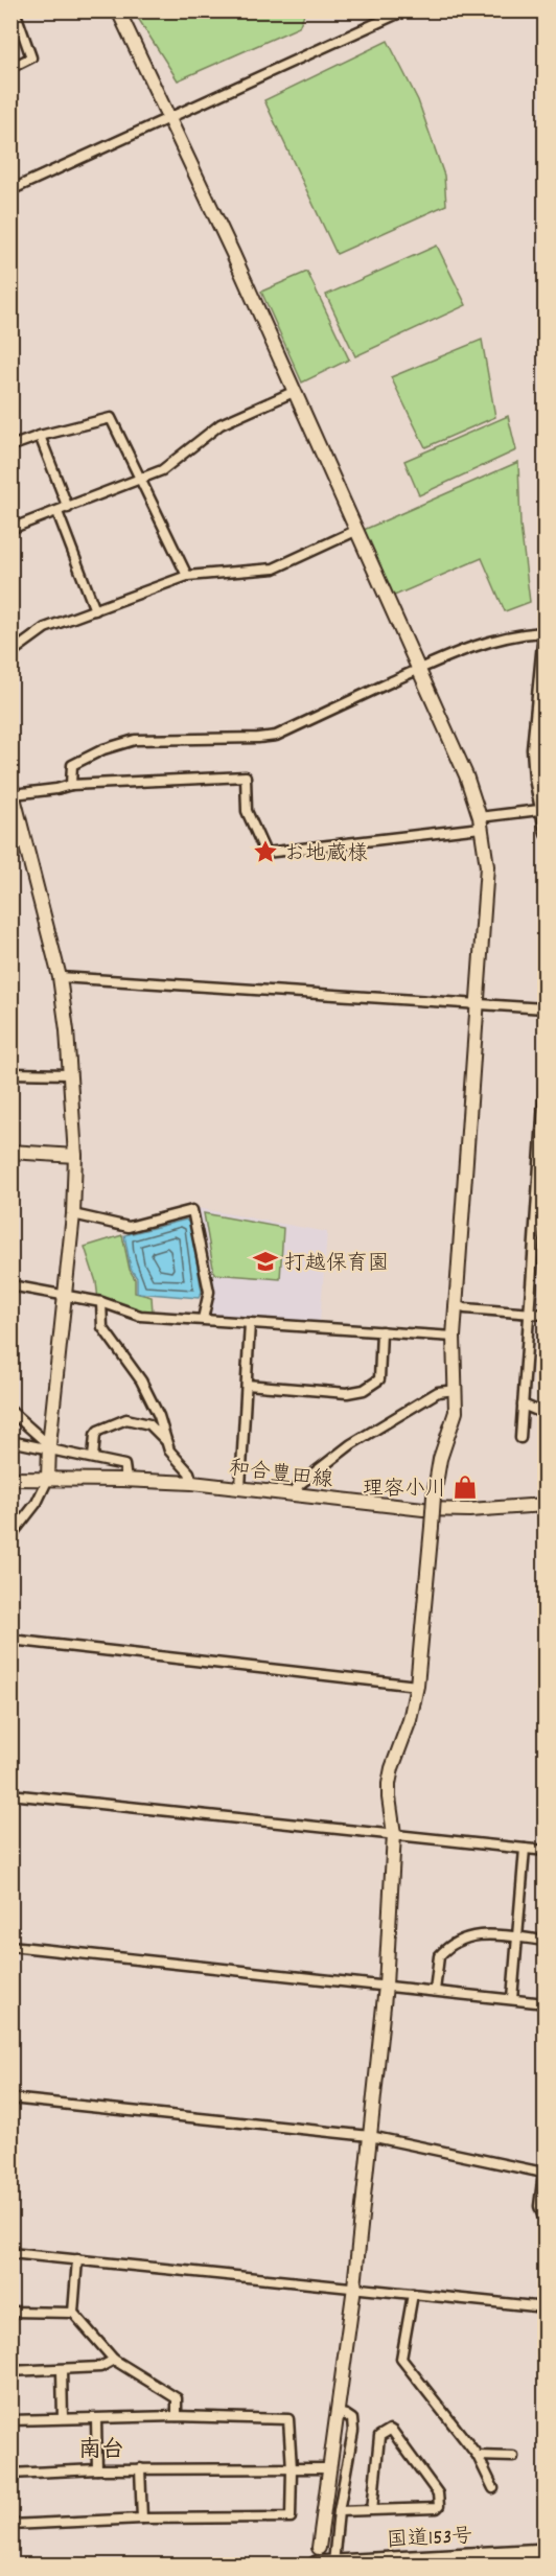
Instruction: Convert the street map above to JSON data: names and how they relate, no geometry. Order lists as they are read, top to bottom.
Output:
{
  "streets": {
    "highway": ["国道153号"],
    "street": ["和合豊田線"]
  },
  "districts": ["南台"],
  "places": {
    "place": ["お地蔵様"],
    "school or university": ["打越保育園"],
    "shop": ["理容小川"]
  }
}
